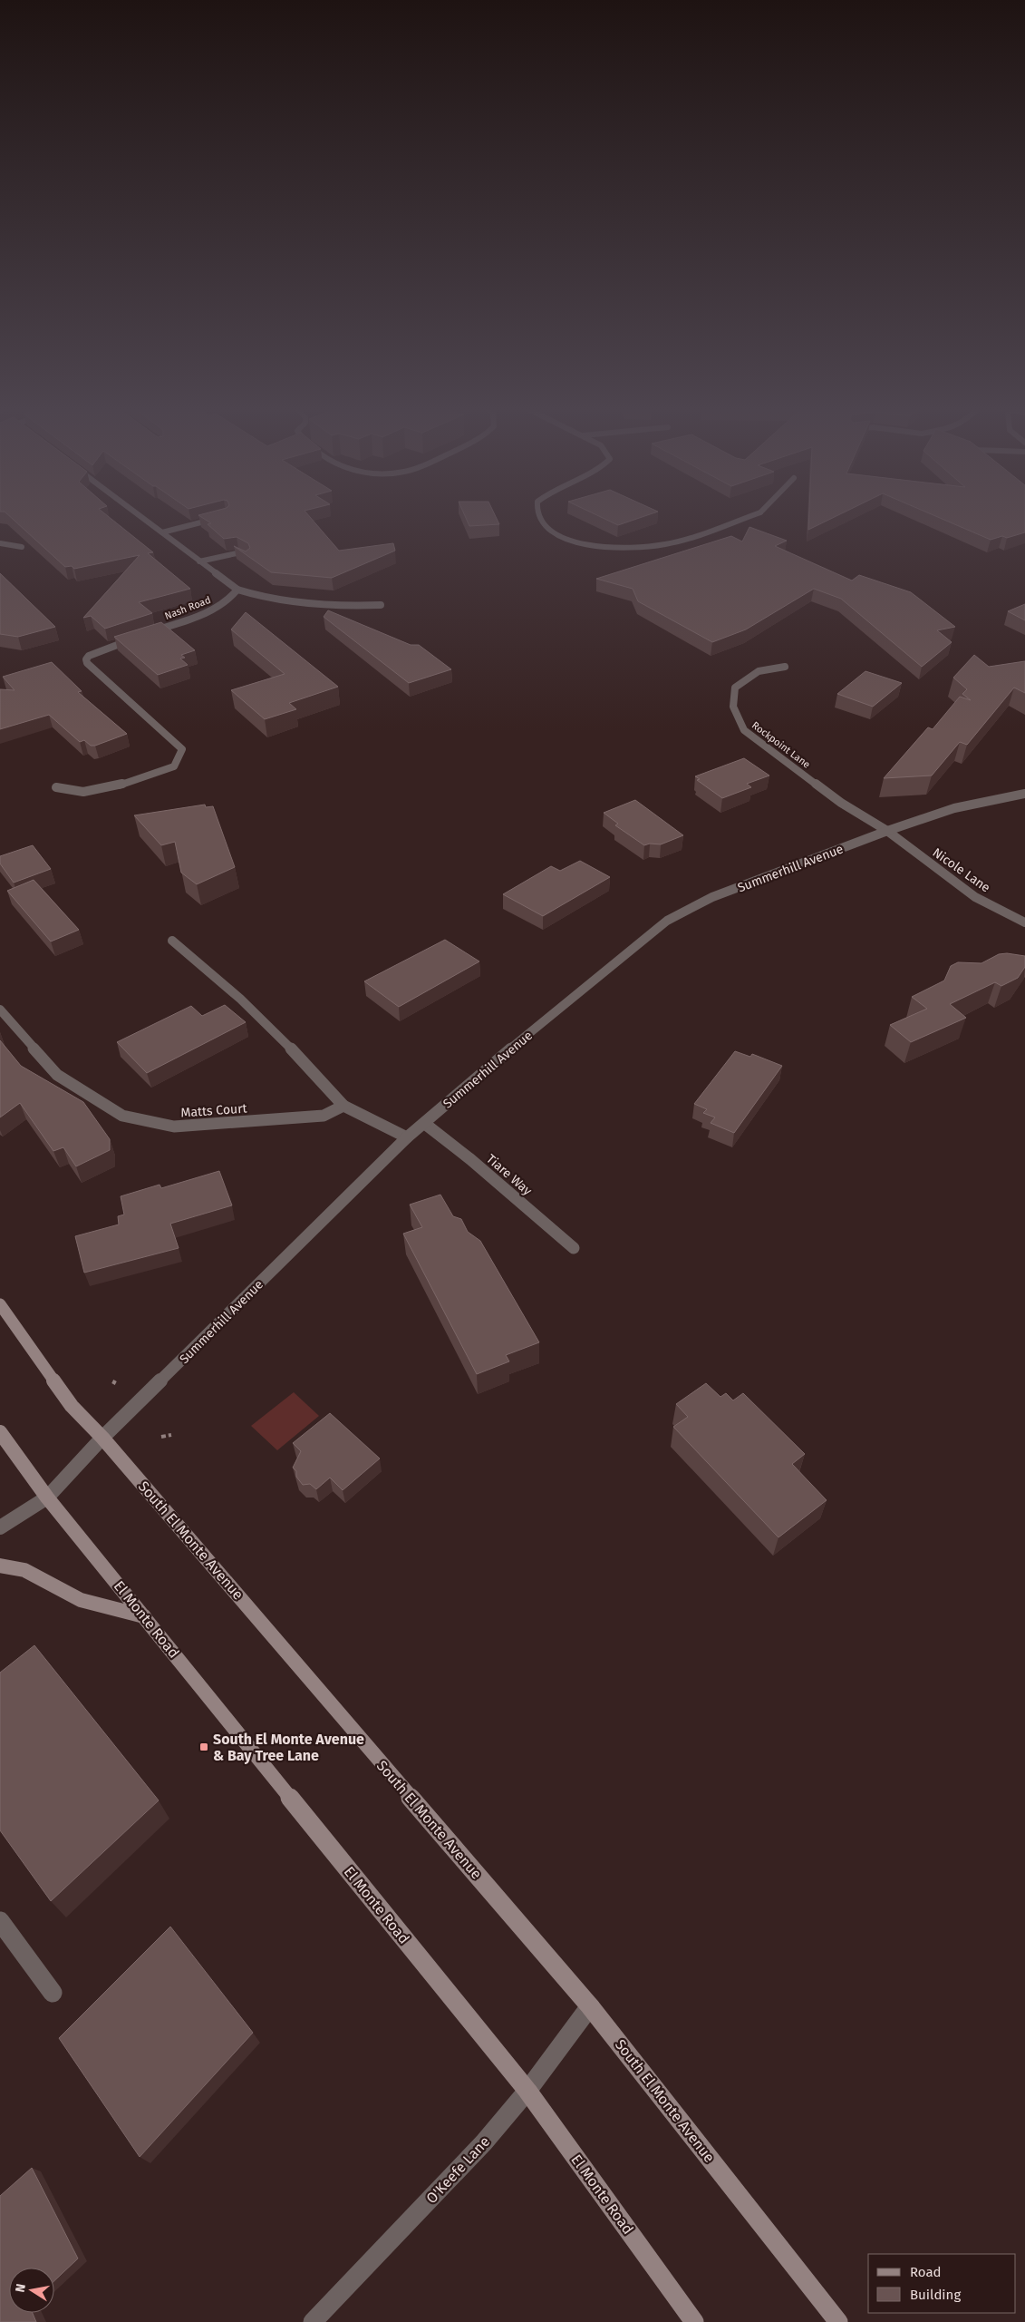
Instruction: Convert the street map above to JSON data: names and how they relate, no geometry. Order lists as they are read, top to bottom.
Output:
{
  "streets": {
    "main road": ["South El Monte Avenue", "El Monte Road"],
    "street": [
      "Nash Road",
      "Rockpoint Lane",
      "Summerhill Avenue",
      "Nicole Lane",
      "Matts Court",
      "Tiare Way",
      "O'Keefe Lane"
    ]
  },
  "crossings": [
    ["Rockpoint Lane", "Summerhill Avenue"],
    ["Rockpoint Lane", "Nicole Lane"],
    ["Summerhill Avenue", "Nicole Lane"],
    ["Summerhill Avenue", "Tiare Way"],
    ["Summerhill Avenue", "South El Monte Avenue"],
    ["Summerhill Avenue", "El Monte Road"],
    ["South El Monte Avenue", "O'Keefe Lane"],
    ["El Monte Road", "O'Keefe Lane"]
  ],
  "places": {
    "transit": ["South El Monte Avenue & Bay Tree Lane"]
  },
  "legend": ["Road", "Building"],
  "north": "left"
}
